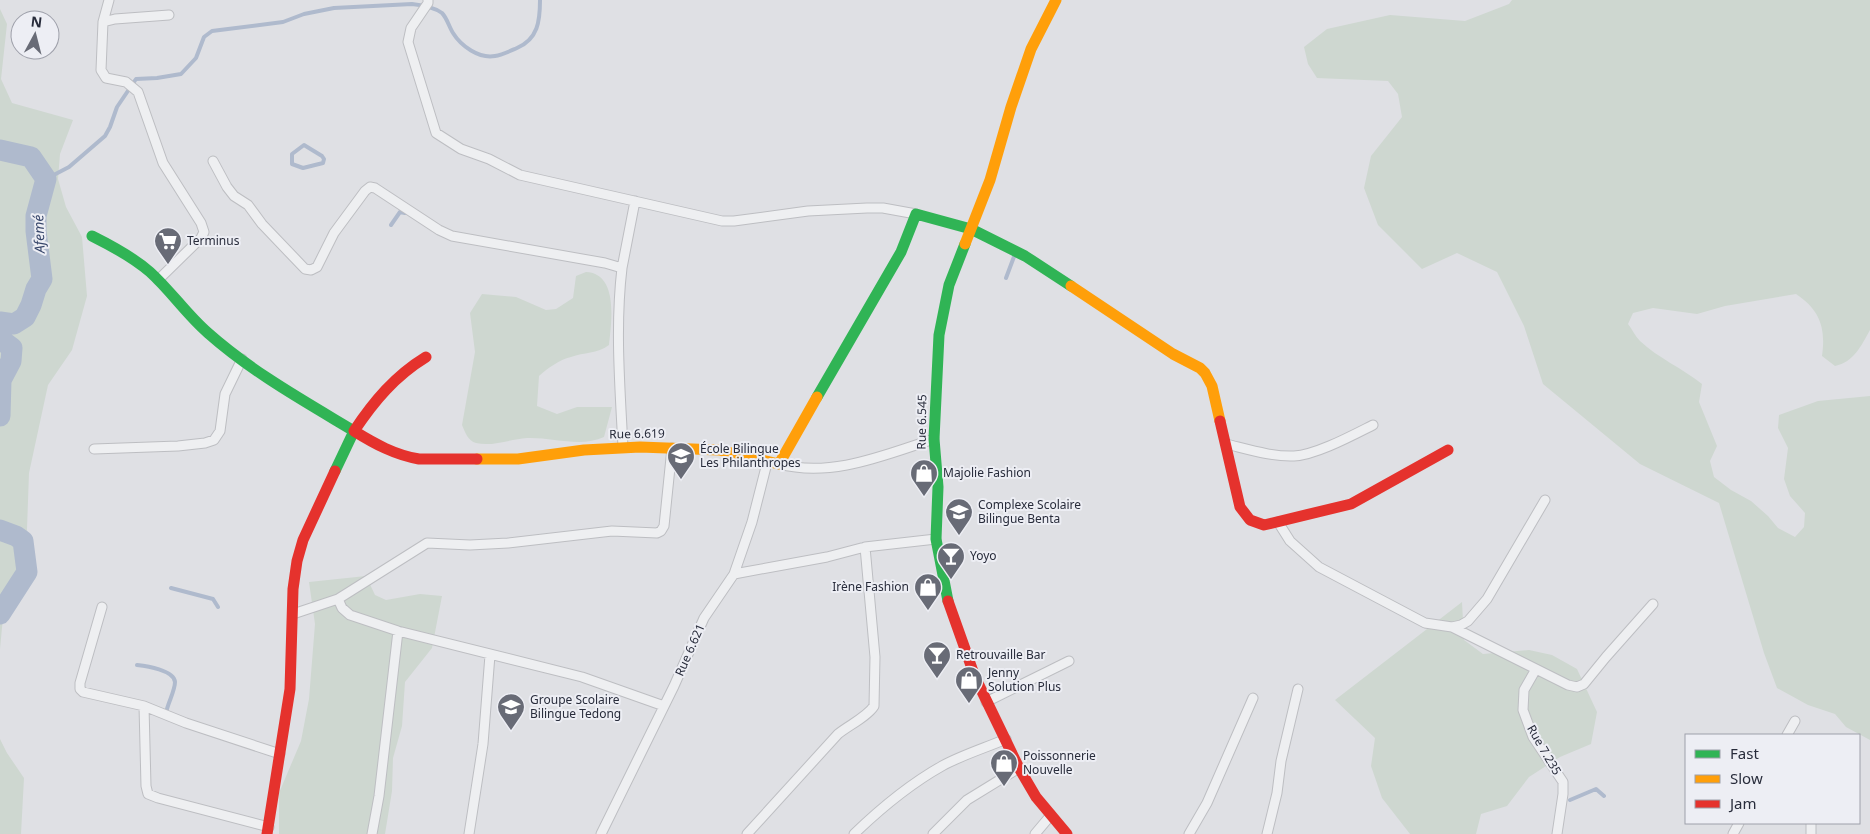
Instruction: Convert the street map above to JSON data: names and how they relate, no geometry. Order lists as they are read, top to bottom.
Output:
{
  "streets": {
    "street": [
      "Rue 6.545",
      "Rue 6.619",
      "Rue 6.621",
      "Rue 7.235"
    ]
  },
  "crossings": [
    ["Rue 6.619", "Rue 6.621"]
  ],
  "water": ["Afemé"],
  "places": {
    "supermarket": ["Terminus"],
    "school or university": ["École Bilingue Les Philanthropes", "Complexe Scolaire Bilingue Benta", "Groupe Scolaire Bilingue Tedong"],
    "shop": [
      "Majolie Fashion",
      "Irène Fashion",
      "Jenny Solution Plus",
      "Poissonnerie Nouvelle"
    ],
    "bar": ["Yoyo", "Retrouvaille Bar"]
  },
  "legend": ["Fast", "Slow", "Jam"],
  "north": "top"
}
